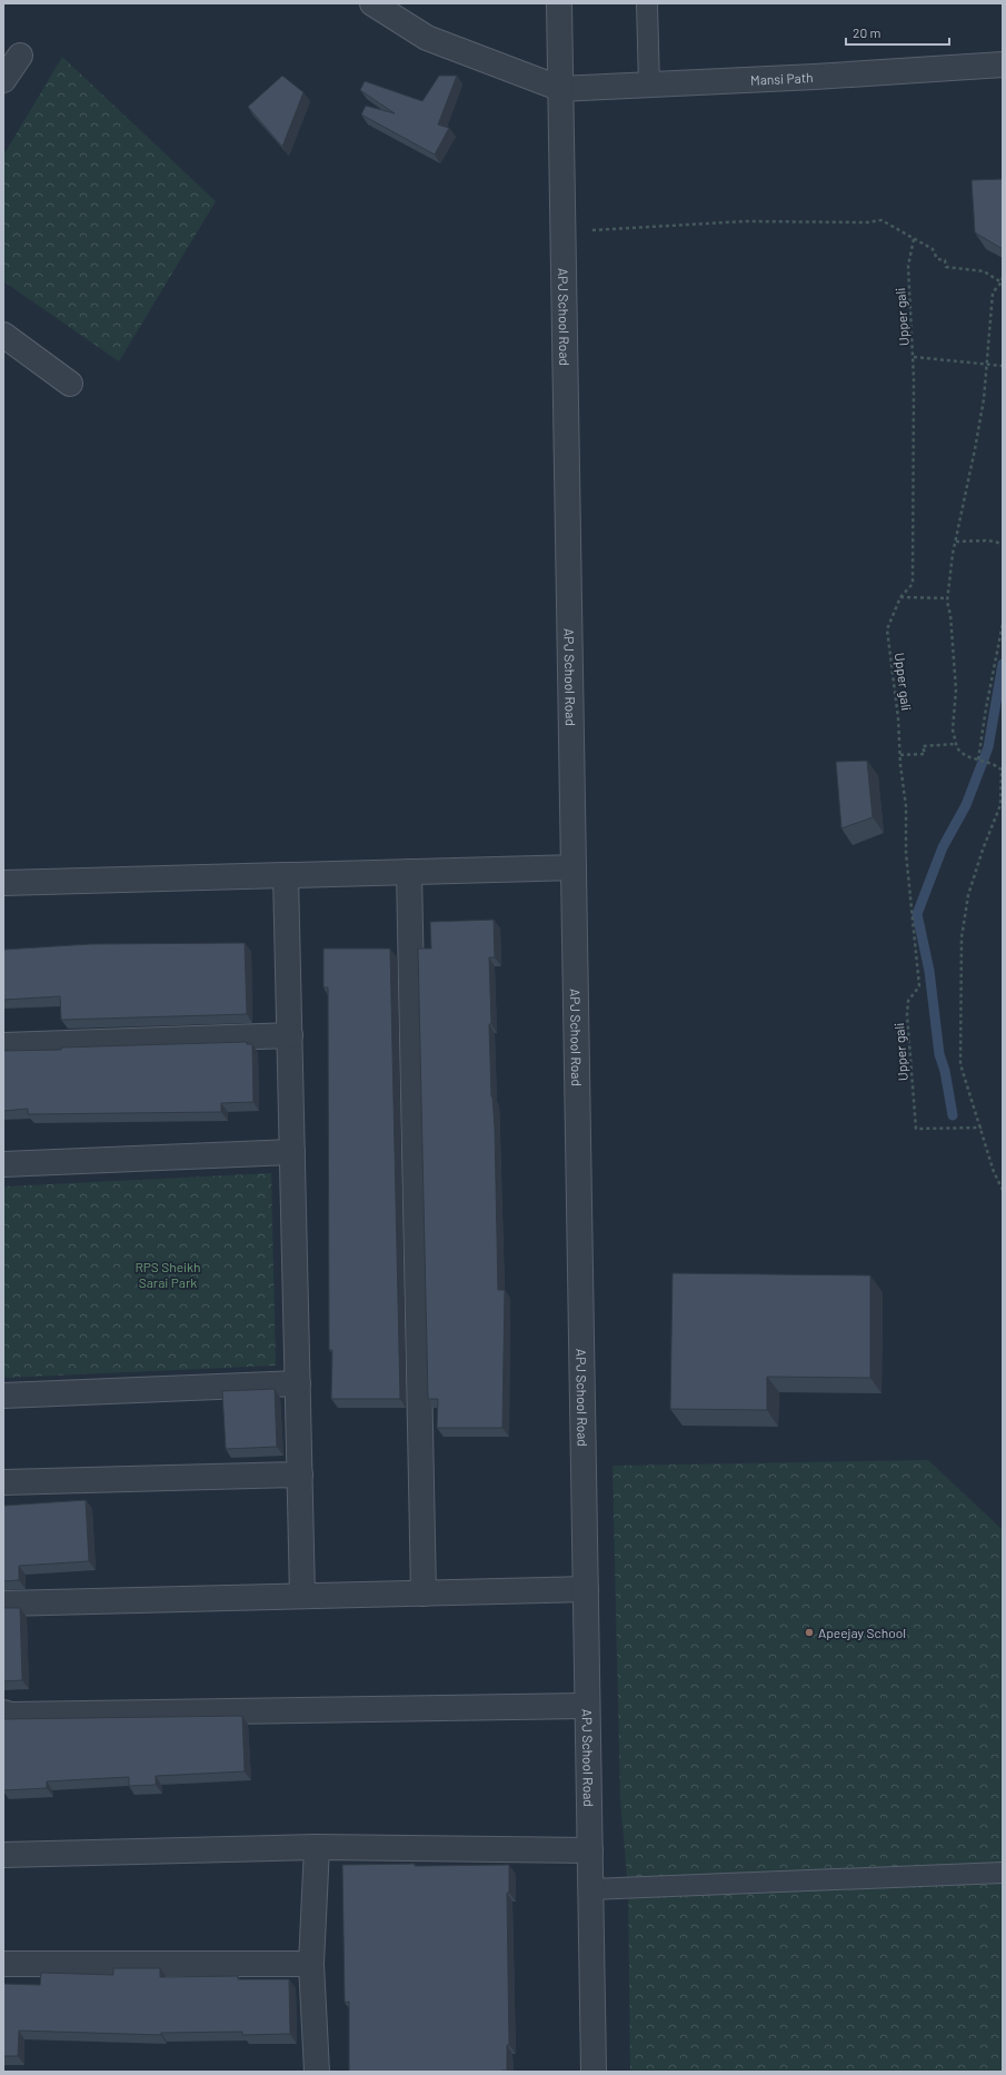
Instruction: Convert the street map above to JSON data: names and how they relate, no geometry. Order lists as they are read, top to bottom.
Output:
{
  "streets": {
    "street": ["Mansi Path", "APJ School Road"],
    "path": ["Upper gali"]
  },
  "crossings": [
    ["Mansi Path", "APJ School Road"]
  ],
  "parks": ["RPS Sheikh Sarai Park"],
  "places": ["Apeejay School"],
  "scale_bar": "20 m"
}
